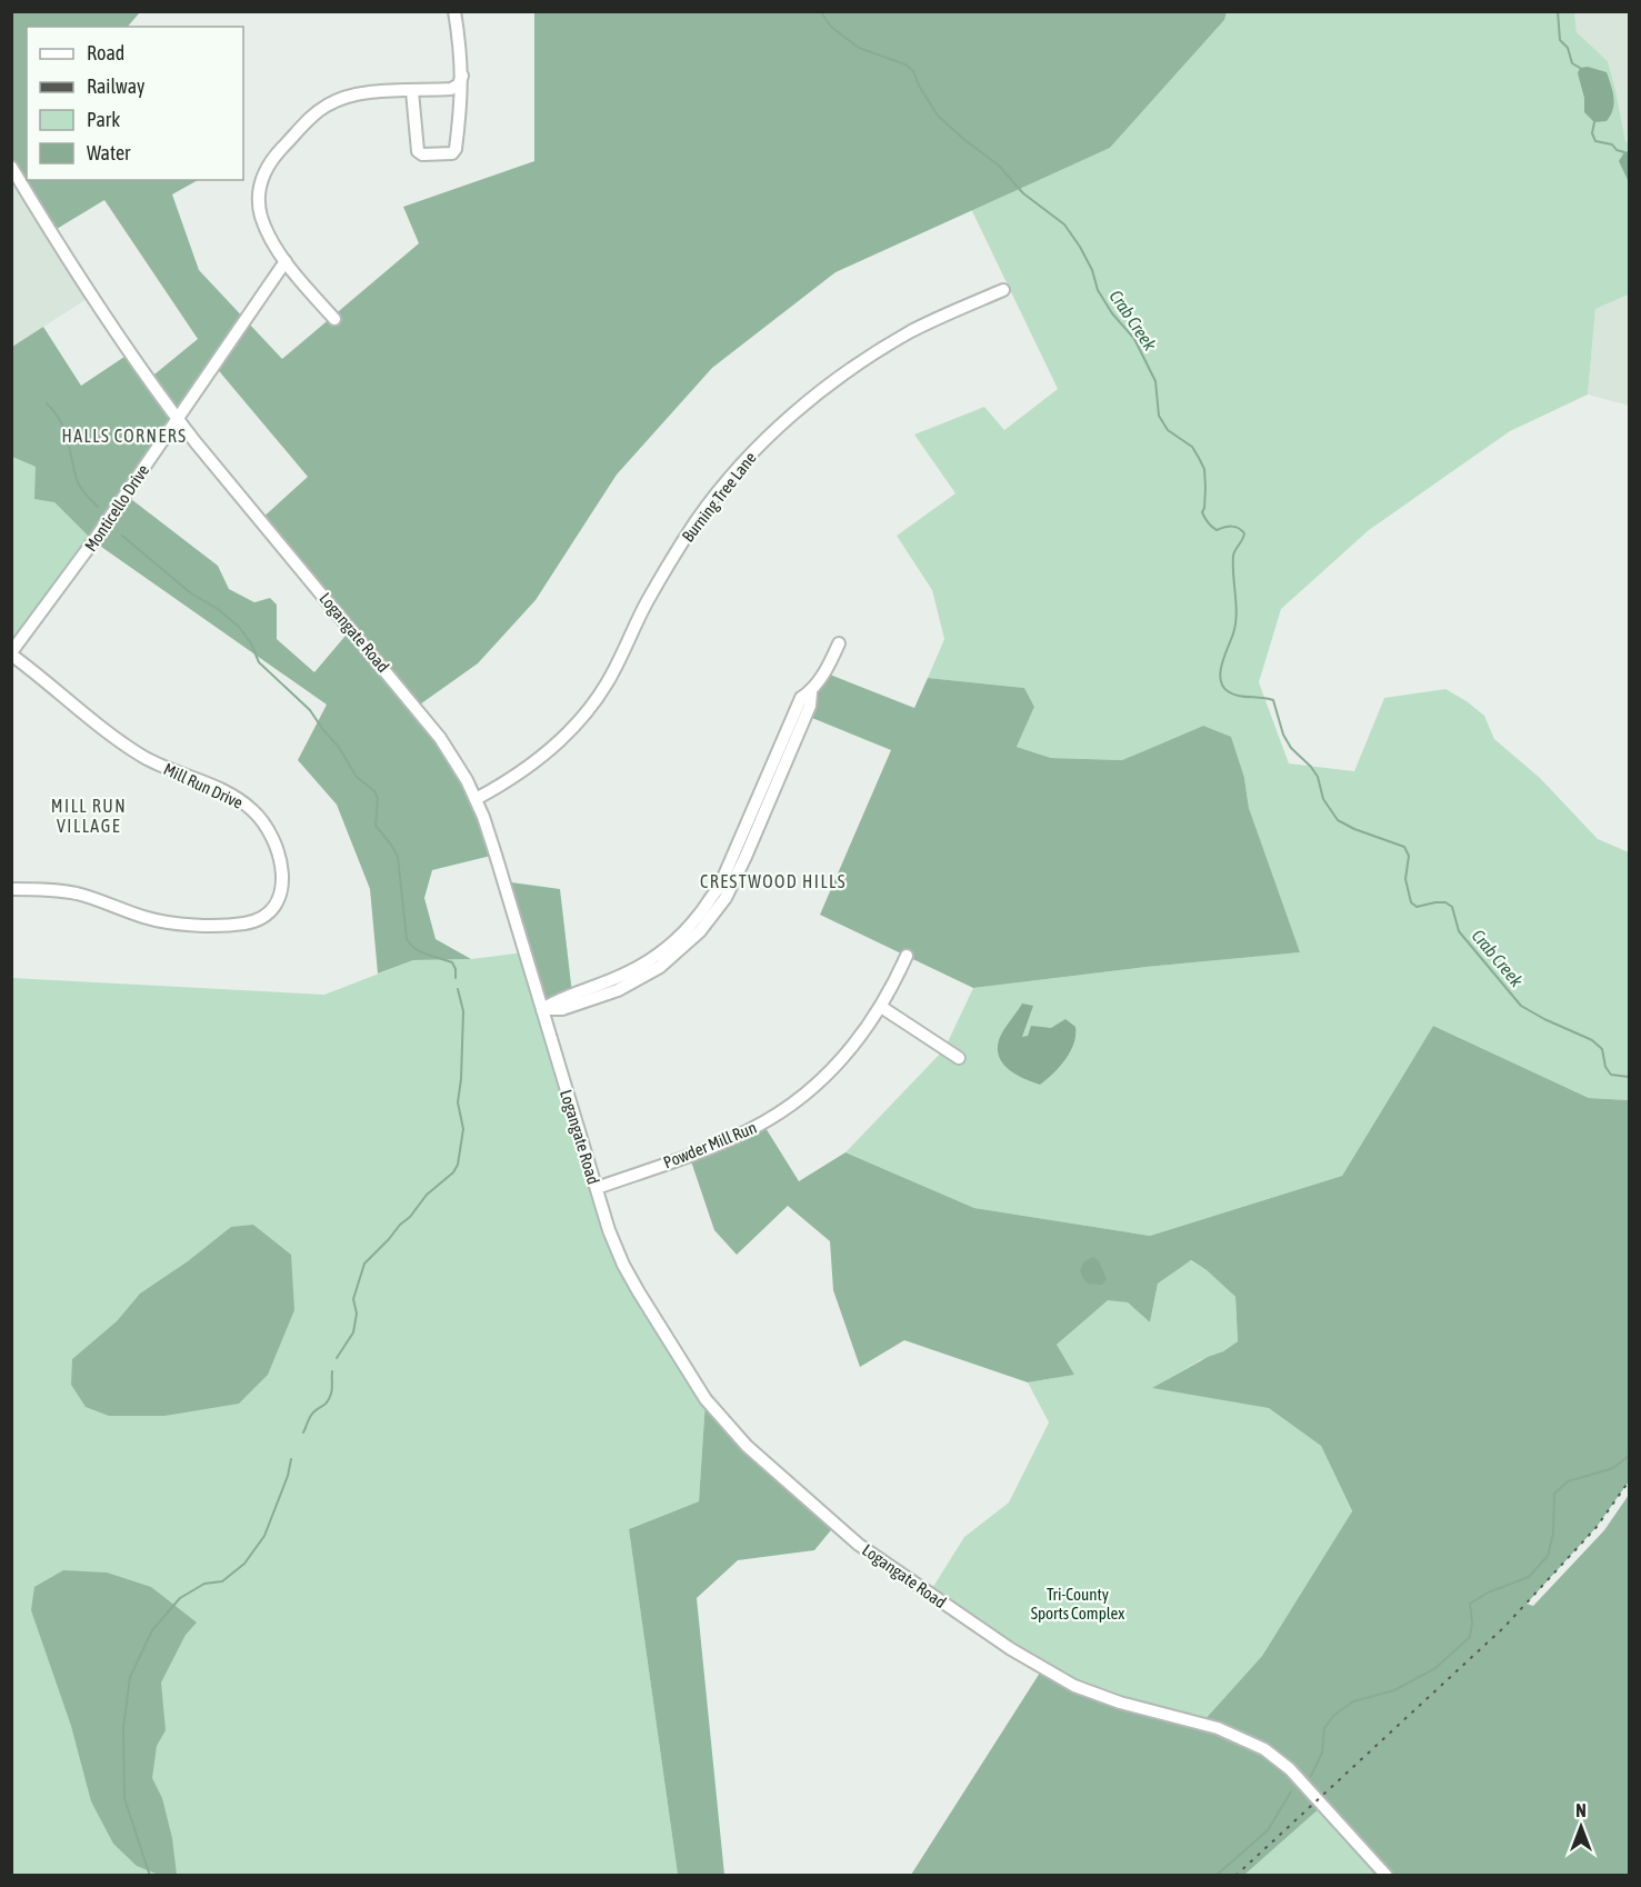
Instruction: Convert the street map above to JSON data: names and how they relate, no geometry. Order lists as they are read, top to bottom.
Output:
{
  "streets": {
    "street": [
      "Burning Tree Lane",
      "Monticello Drive",
      "Logangate Road",
      "Mill Run Drive",
      "Powder Mill Run"
    ]
  },
  "crossings": [
    ["Burning Tree Lane", "Logangate Road"],
    ["Monticello Drive", "Logangate Road"],
    ["Monticello Drive", "Mill Run Drive"],
    ["Logangate Road", "Powder Mill Run"]
  ],
  "districts": ["HALLS CORNERS", "MILL RUN VILLAGE", "CRESTWOOD HILLS"],
  "water": ["Crab Creek"],
  "parks": ["Tri-County Sports Complex"],
  "legend": [
    "Road",
    "Railway",
    "Park",
    "Water"
  ],
  "north": "top"
}
